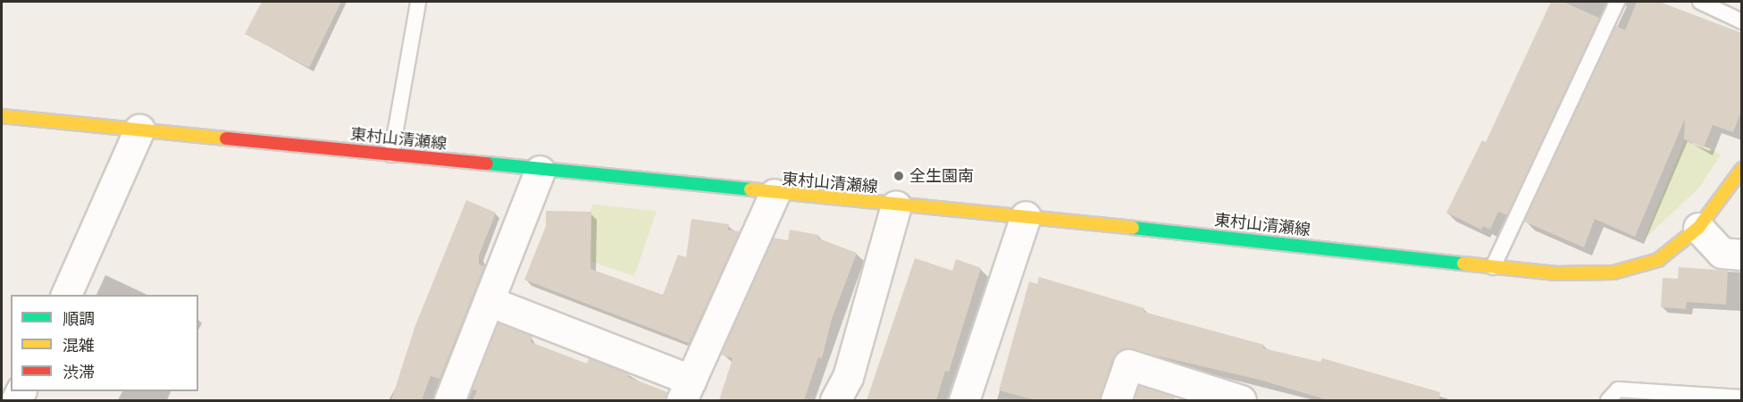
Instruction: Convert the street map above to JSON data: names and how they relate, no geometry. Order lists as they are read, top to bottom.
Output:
{
  "streets": {
    "main road": ["東村山清瀬線"]
  },
  "places": ["全生園南"],
  "legend": ["順調", "混雑", "渋滞"]
}
